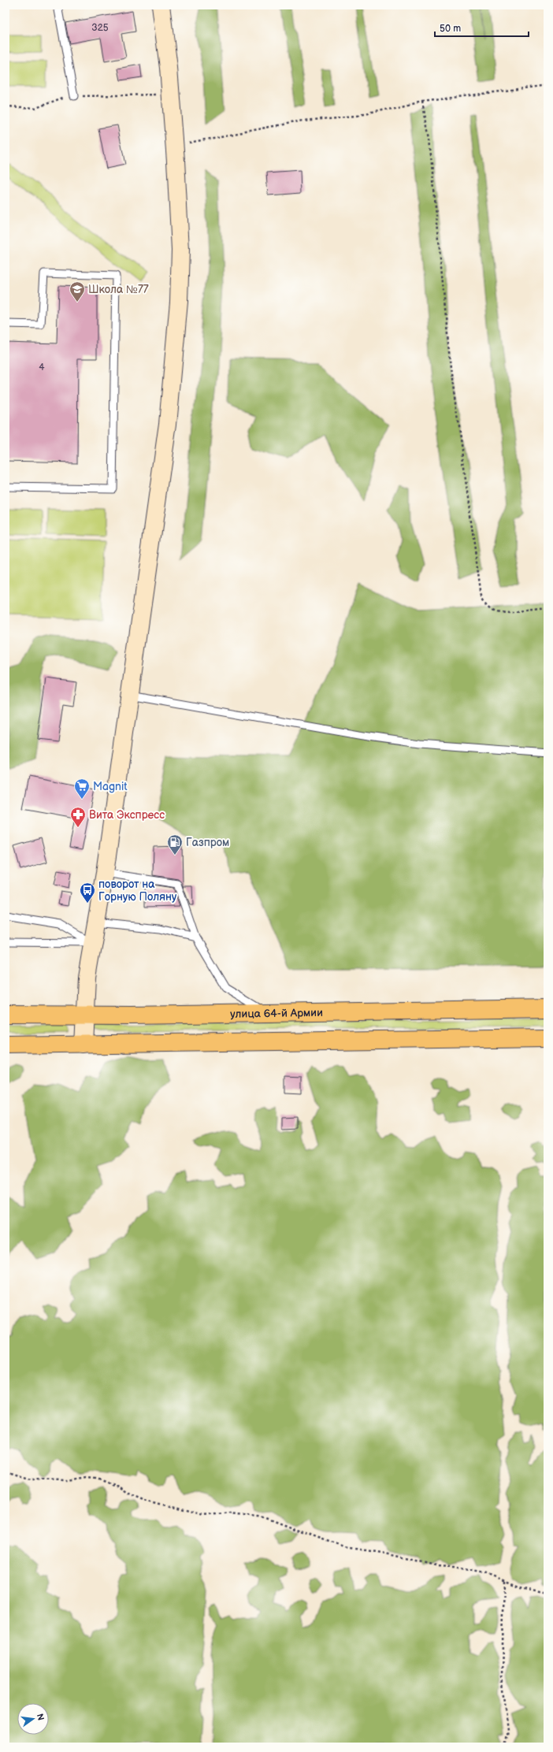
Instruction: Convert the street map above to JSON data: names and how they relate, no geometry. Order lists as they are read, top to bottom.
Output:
{
  "streets": {
    "highway": ["улица 64-й Армии"]
  },
  "places": {
    "school or university": ["Школа №77"],
    "supermarket": ["Magnit"],
    "pharmacy": ["Вита Экспресс"],
    "fuel station": ["Газпром"],
    "bus stop": ["поворот на Горную Поляну"]
  },
  "house_numbers": ["325", "4"],
  "scale_bar": "50 m",
  "north": "right"
}
